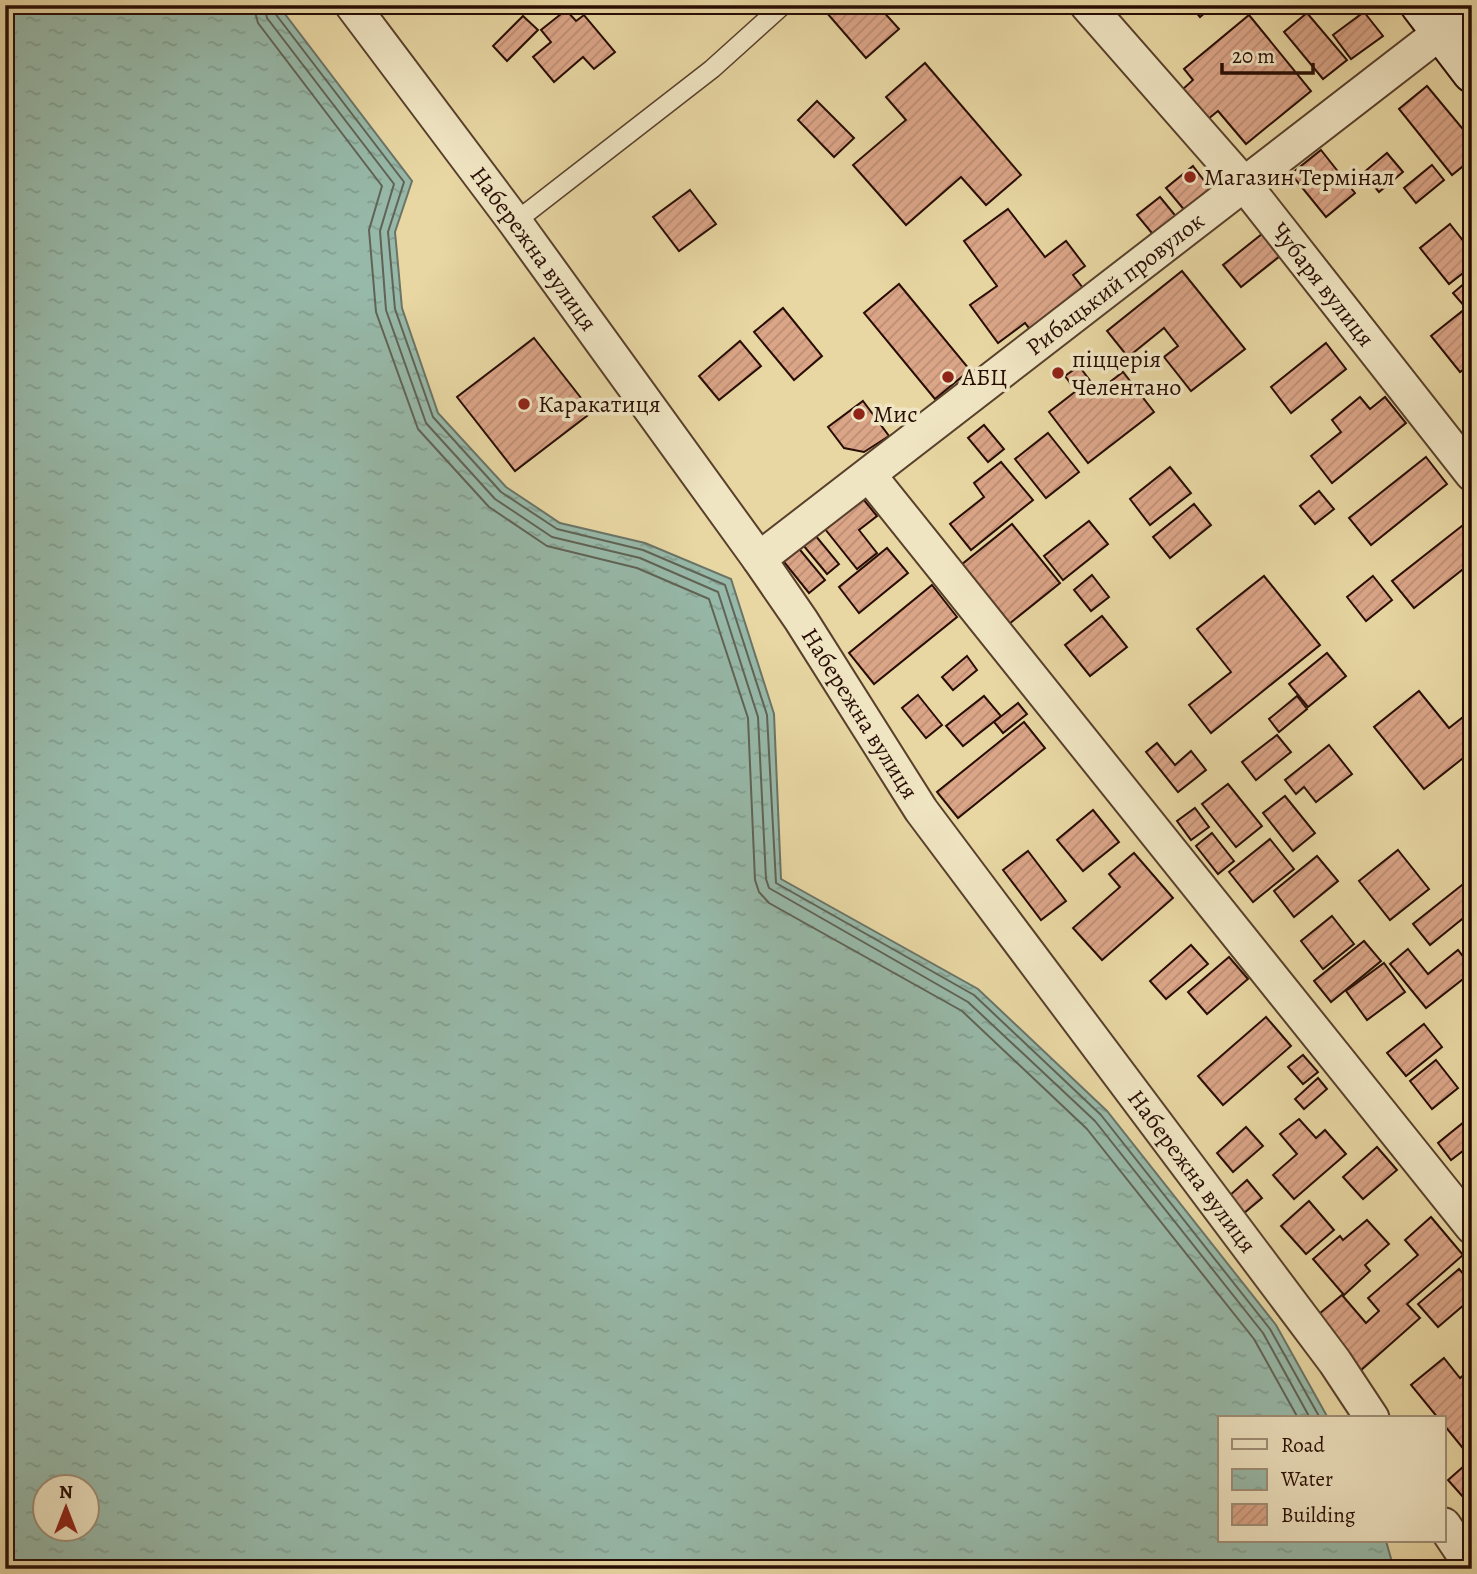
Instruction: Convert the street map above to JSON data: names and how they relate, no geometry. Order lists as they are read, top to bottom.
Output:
{
  "streets": {
    "street": ["Набережна вулиця", "Рибацький провулок", "Чубаря вулиця"]
  },
  "crossings": [
    ["Набережна вулиця", "Рибацький провулок"],
    ["Рибацький провулок", "Чубаря вулиця"]
  ],
  "places": [
    "Магазин Термінал",
    "піццерія Челентано",
    "АБЦ",
    "Каракатиця",
    "Мис"
  ],
  "legend": ["Road", "Water", "Building"],
  "scale_bar": "20 m",
  "north": "top"
}
